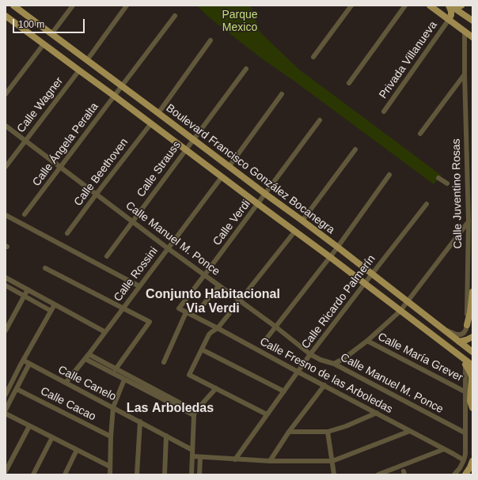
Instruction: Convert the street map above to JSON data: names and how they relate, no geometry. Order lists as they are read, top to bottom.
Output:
{
  "streets": {
    "main road": ["Boulevard Francisco González Bocanegra"],
    "street": [
      "Privada Villanueva",
      "Calle Wagner",
      "Calle Ángela Peralta",
      "Calle Strauss",
      "Calle Beethoven",
      "Calle Juventino Rosas",
      "Calle Verdi",
      "Calle Manuel M. Ponce",
      "Calle Rossini",
      "Calle Ricardo Palmerín",
      "Calle María Grever",
      "Calle Fresno de las Arboledas",
      "Calle Canelo",
      "Calle Cacao"
    ]
  },
  "crossings": [
    ["Calle Wagner", "Boulevard Francisco González Bocanegra"],
    ["Calle Wagner", "Calle Manuel M. Ponce"],
    ["Calle Ángela Peralta", "Boulevard Francisco González Bocanegra"],
    ["Calle Ángela Peralta", "Calle Manuel M. Ponce"],
    ["Calle Strauss", "Boulevard Francisco González Bocanegra"],
    ["Calle Strauss", "Calle Manuel M. Ponce"],
    ["Boulevard Francisco González Bocanegra", "Calle Beethoven"],
    ["Boulevard Francisco González Bocanegra", "Calle Verdi"],
    ["Boulevard Francisco González Bocanegra", "Calle Rossini"],
    ["Boulevard Francisco González Bocanegra", "Calle Ricardo Palmerín"],
    ["Calle Beethoven", "Calle Manuel M. Ponce"],
    ["Calle Verdi", "Calle Manuel M. Ponce"],
    ["Calle Verdi", "Calle Fresno de las Arboledas"],
    ["Calle Manuel M. Ponce", "Calle Rossini"],
    ["Calle Manuel M. Ponce", "Calle Ricardo Palmerín"],
    ["Calle Rossini", "Calle Canelo"],
    ["Calle Ricardo Palmerín", "Calle Fresno de las Arboledas"]
  ],
  "districts": ["Conjunto Habitacional Via Verdi", "Las Arboledas"],
  "parks": ["Parque Mexico"],
  "scale_bar": "100 m"
}
